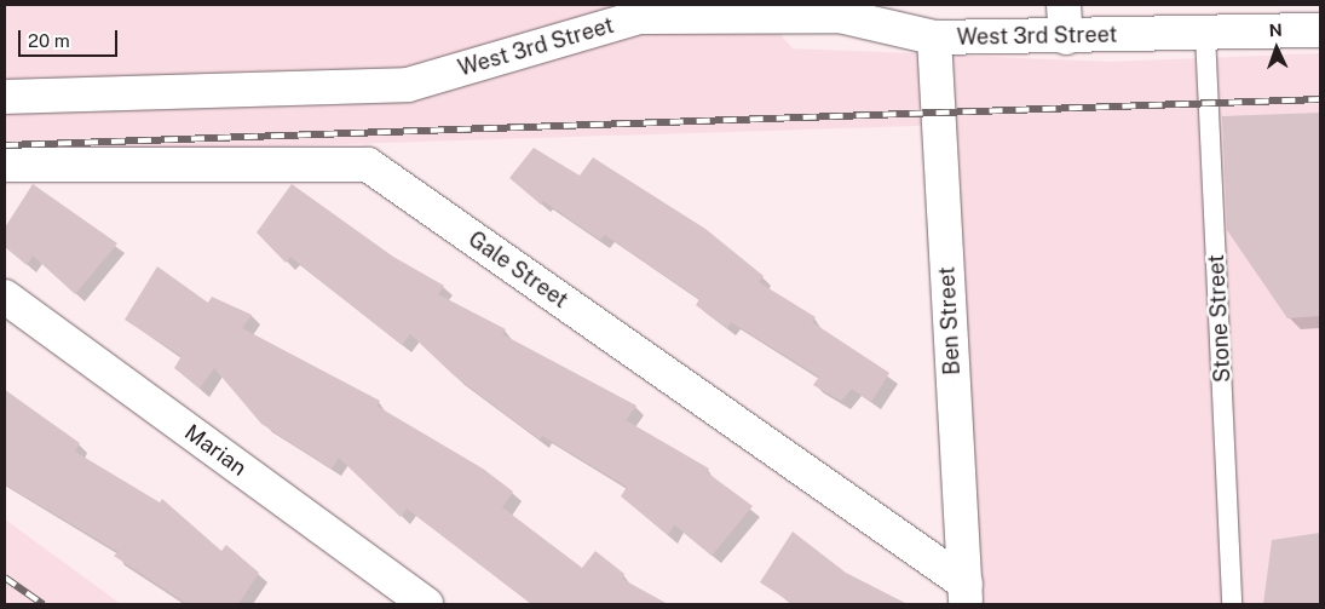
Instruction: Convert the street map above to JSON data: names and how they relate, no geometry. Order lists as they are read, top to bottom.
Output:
{
  "streets": {
    "street": [
      "West 3rd Street",
      "Gale Street",
      "Ben Street",
      "Marian"
    ],
    "lane": ["Stone Street"]
  },
  "crossings": [
    ["West 3rd Street", "Stone Street"],
    ["West 3rd Street", "Ben Street"],
    ["Gale Street", "Ben Street"]
  ],
  "scale_bar": "20 m",
  "north": "top"
}
